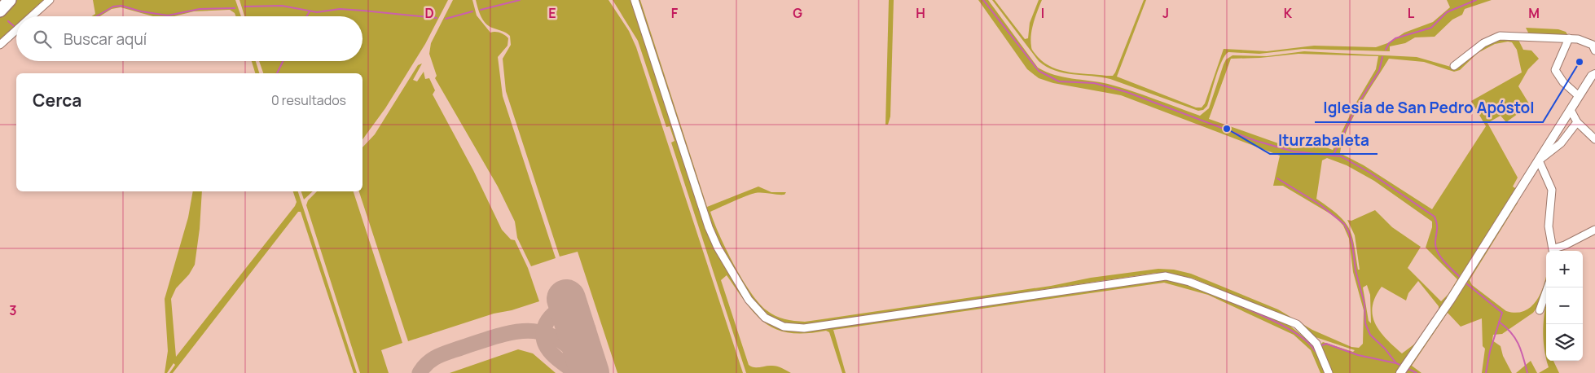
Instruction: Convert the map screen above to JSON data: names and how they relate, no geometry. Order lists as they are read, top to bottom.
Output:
{
  "places": ["Iglesia de San Pedro Apóstol", "Iturzabaleta"],
  "page": {
    "search": "Buscar aquí",
    "heading": ["Cerca", "0 resultados"],
    "map_buttons": ["+", "−"]
  },
  "grid": {
    "columns": [
      "D",
      "E",
      "F",
      "G",
      "H",
      "I",
      "J",
      "K",
      "L",
      "M"
    ],
    "rows": ["3"]
  }
}
